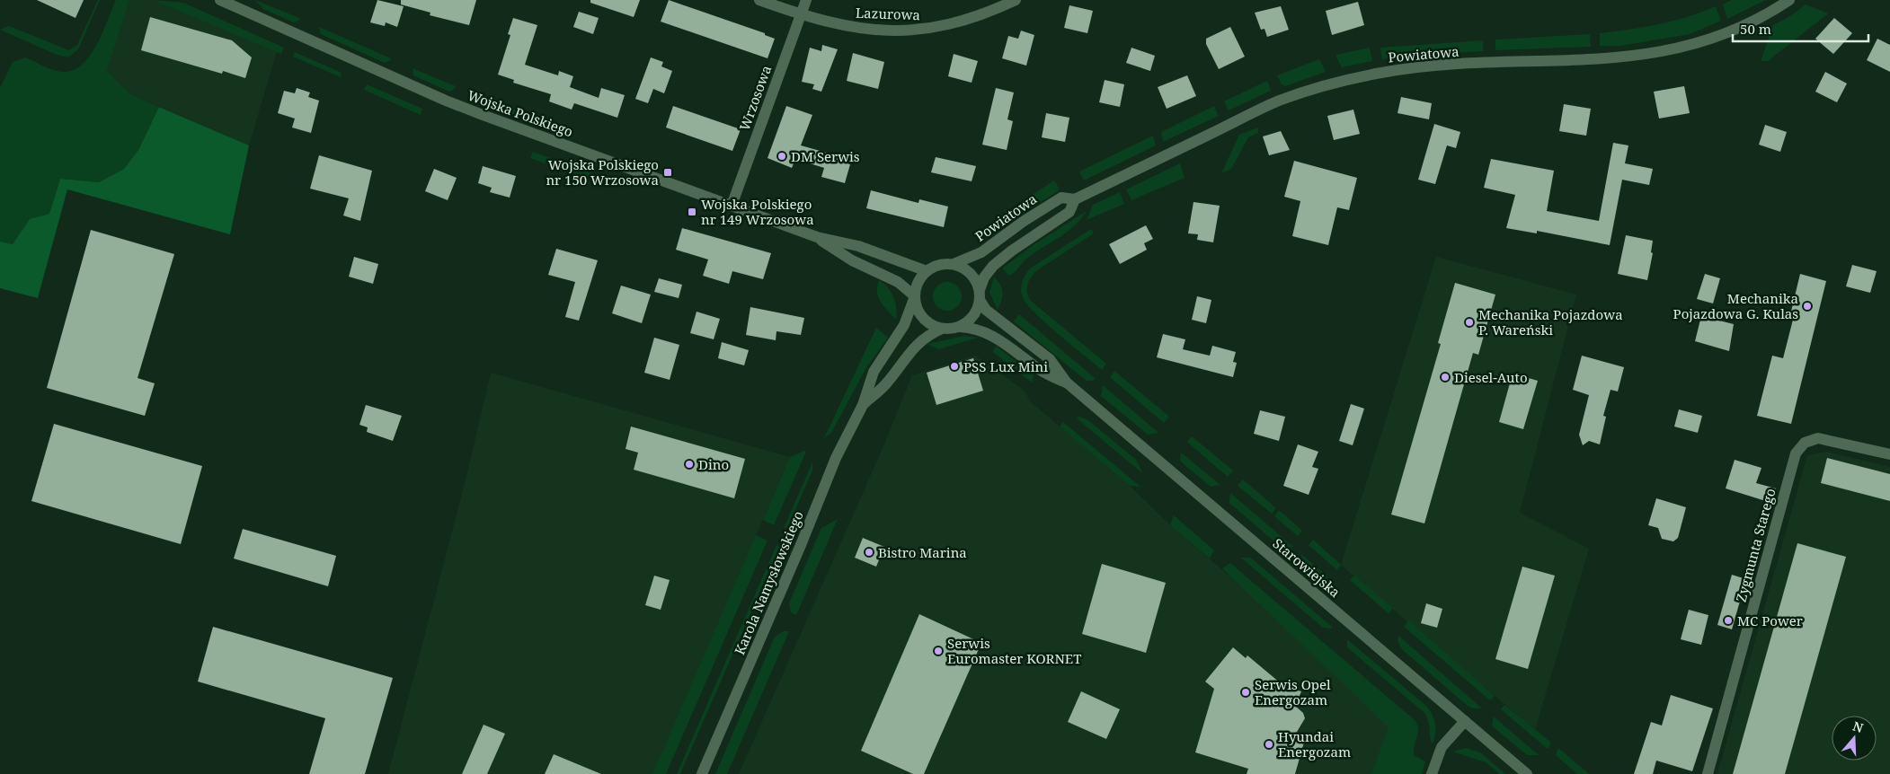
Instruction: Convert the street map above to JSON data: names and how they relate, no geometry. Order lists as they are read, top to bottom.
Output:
{
  "streets": {
    "street": [
      "Lazurowa",
      "Powiatowa",
      "Wrzosowa",
      "Wojska Polskiego",
      "Zygmunta Starego",
      "Starowiejska",
      "Karola Namysłowskiego"
    ]
  },
  "crossings": [
    ["Lazurowa", "Wrzosowa"],
    ["Powiatowa", "Wojska Polskiego"],
    ["Powiatowa", "Starowiejska"],
    ["Powiatowa", "Karola Namysłowskiego"],
    ["Wrzosowa", "Wojska Polskiego"],
    ["Wojska Polskiego", "Starowiejska"],
    ["Wojska Polskiego", "Karola Namysłowskiego"],
    ["Starowiejska", "Karola Namysłowskiego"]
  ],
  "places": {
    "other": [
      "DM Serwis",
      "Mechanika Pojazdowa G. Kulas",
      "Mechanika Pojazdowa P. Wareński",
      "PSS Lux Mini",
      "Diesel-Auto",
      "Dino",
      "Bistro Marina",
      "MC Power",
      "Serwis Euromaster KORNET",
      "Serwis Opel Energozam",
      "Hyundai Energozam"
    ],
    "transit": ["Wojska Polskiego nr 150 Wrzosowa", "Wojska Polskiego nr 149 Wrzosowa"]
  },
  "scale_bar": "50 m",
  "north": "top"
}
